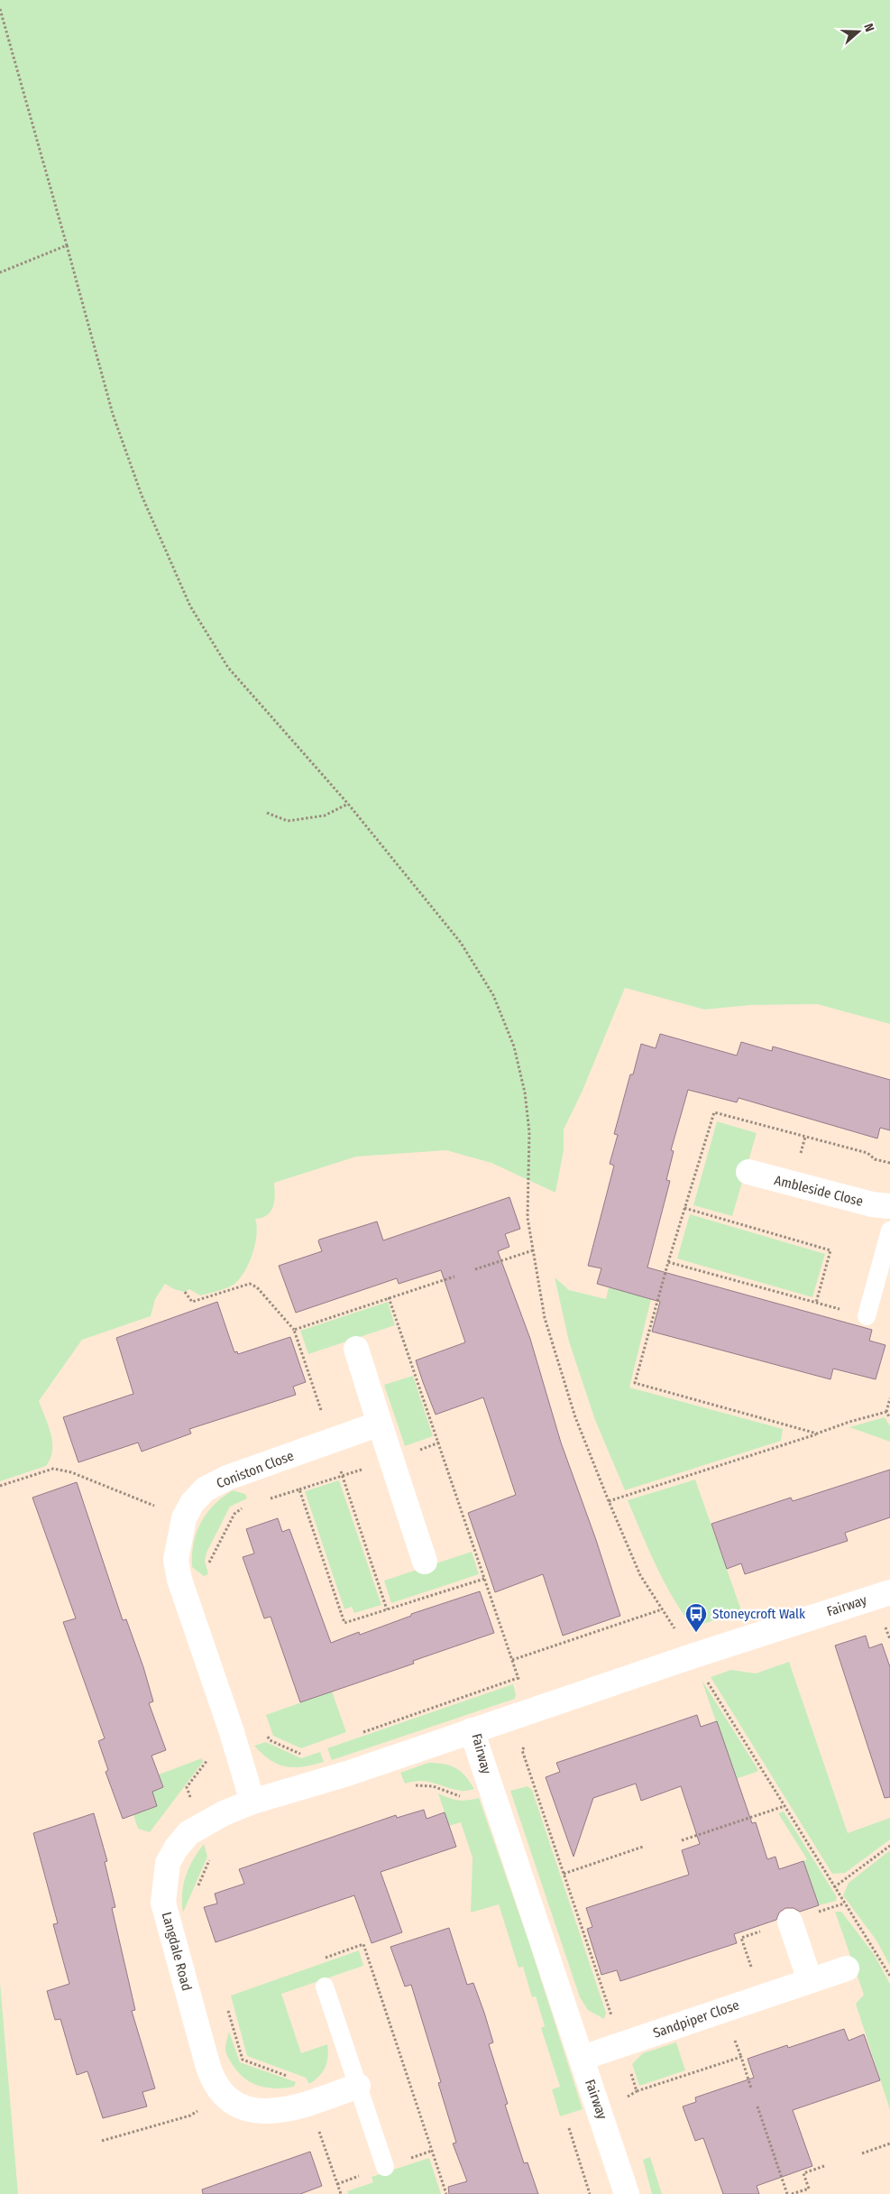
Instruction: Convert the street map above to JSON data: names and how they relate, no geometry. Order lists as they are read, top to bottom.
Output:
{
  "streets": {
    "street": [
      "Ambleside Close",
      "Coniston Close",
      "Fairway",
      "Langdale Road",
      "Sandpiper Close"
    ]
  },
  "crossings": [
    ["Coniston Close", "Langdale Road"],
    ["Fairway", "Langdale Road"],
    ["Fairway", "Sandpiper Close"]
  ],
  "places": {
    "bus stop": ["Stoneycroft Walk"]
  },
  "north": "right"
}
